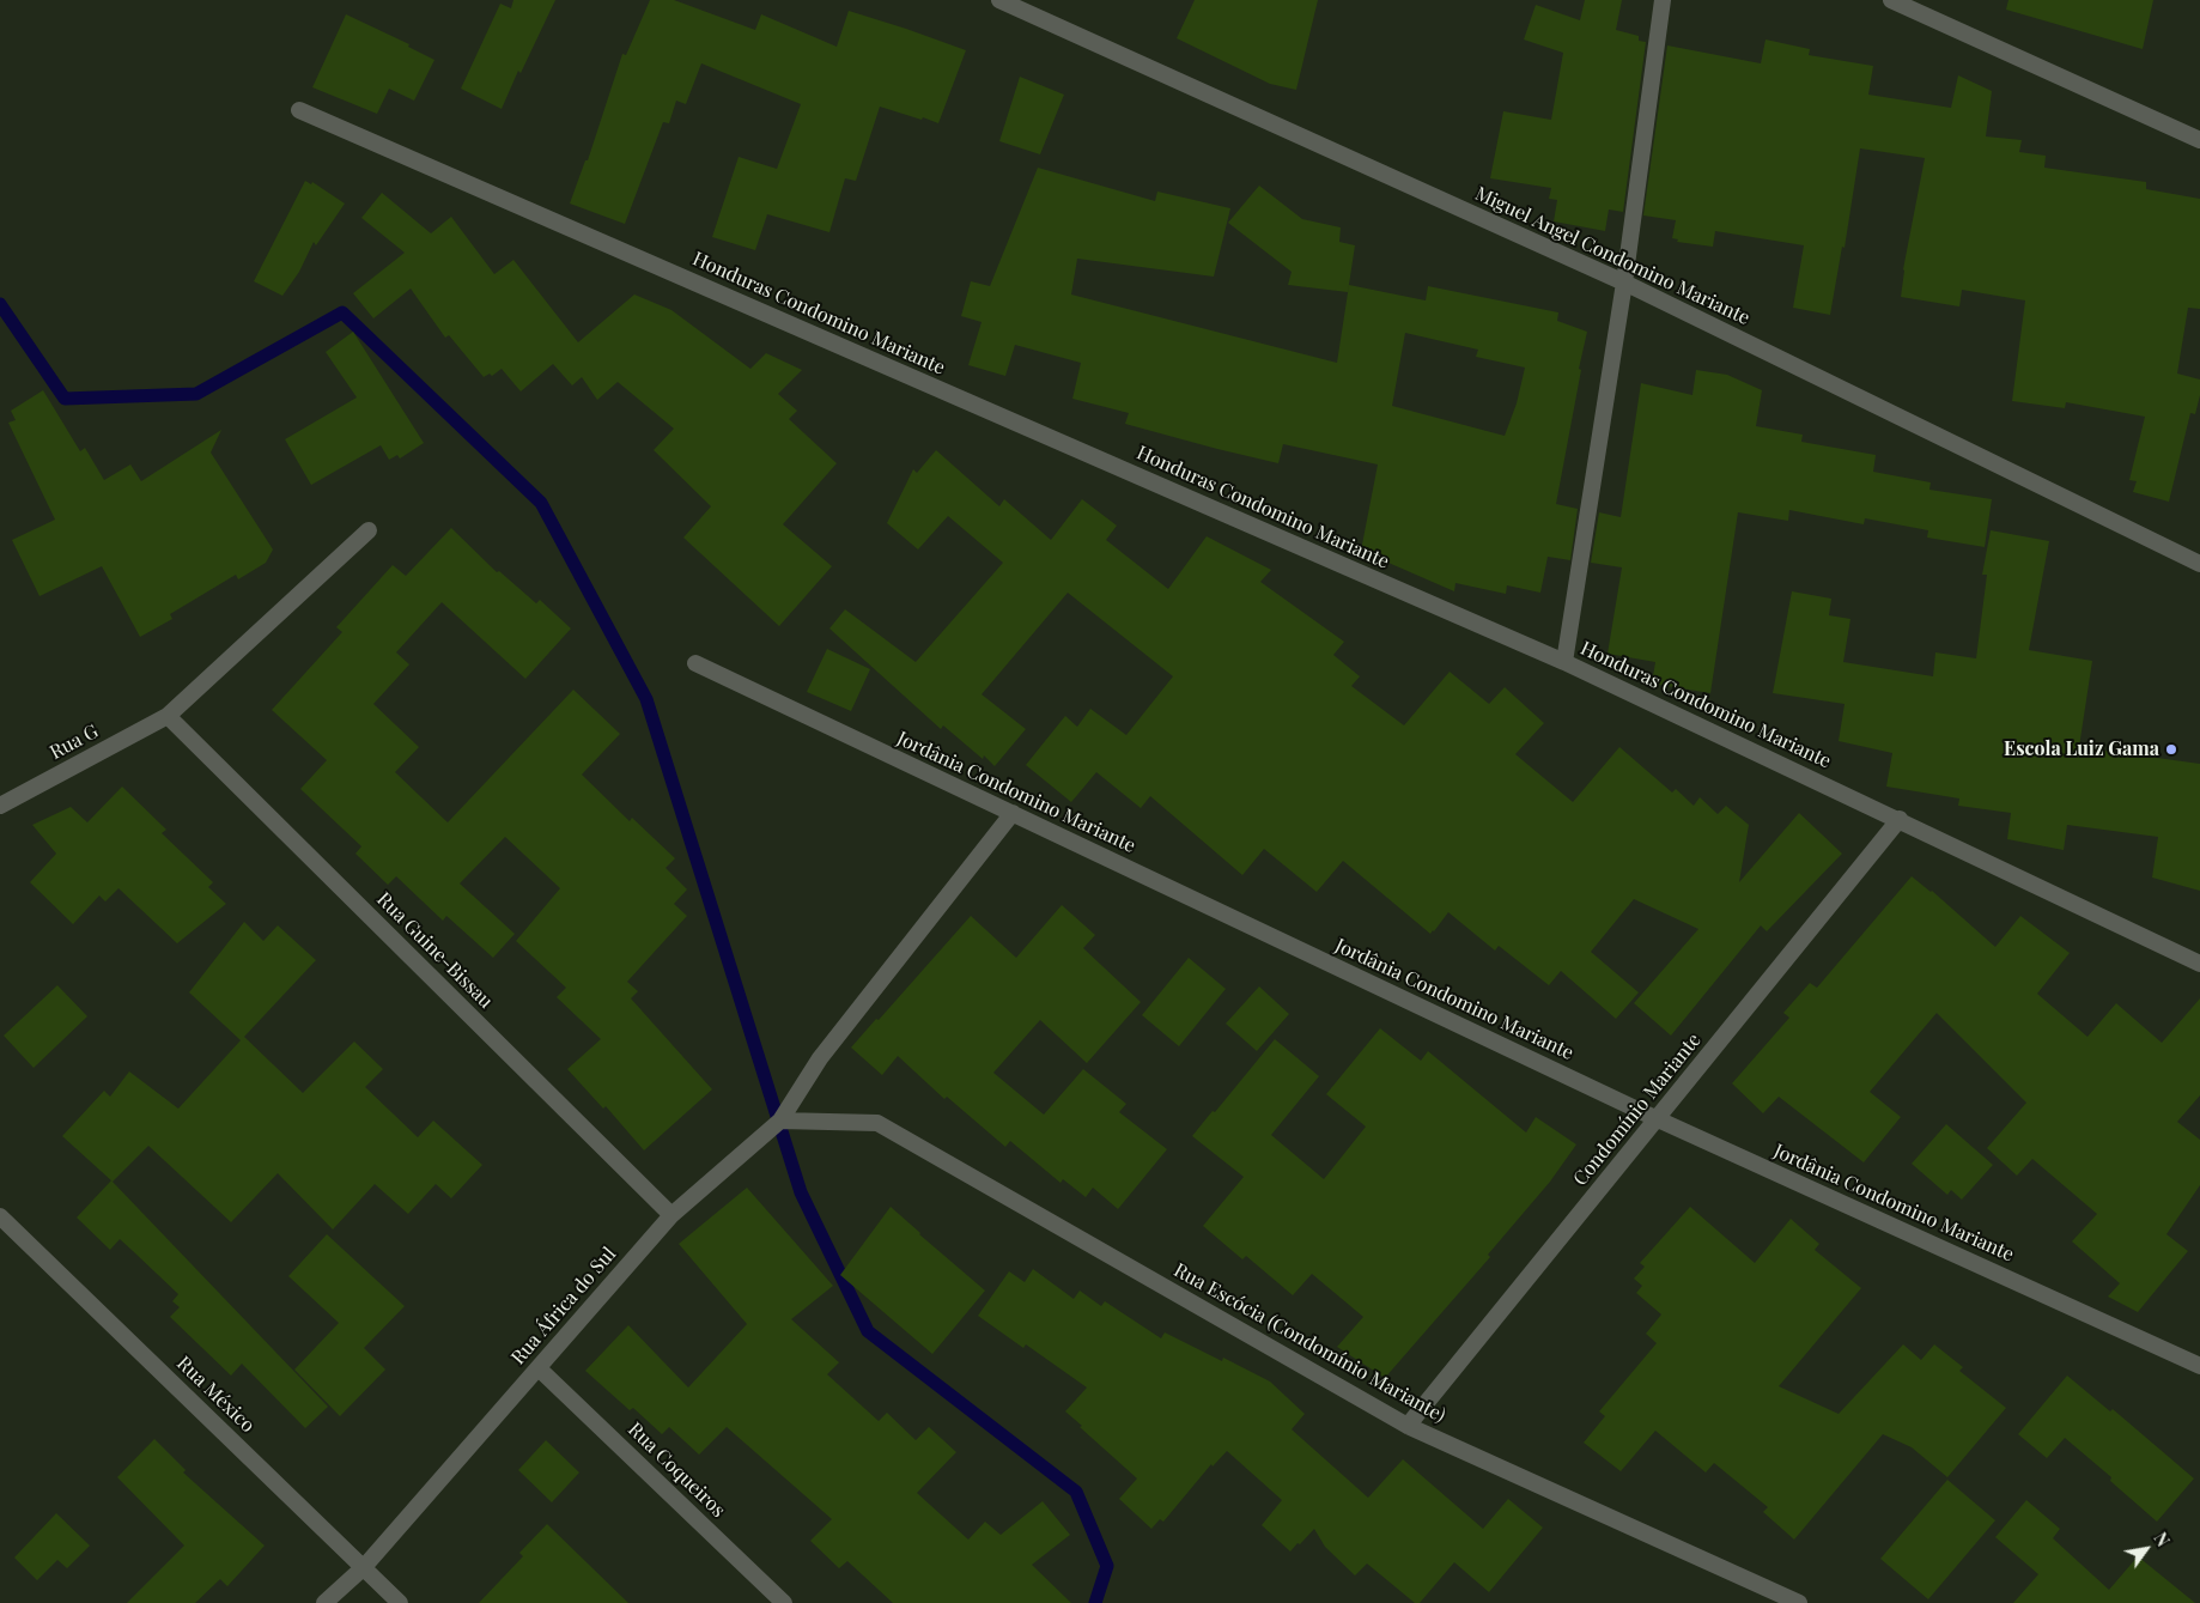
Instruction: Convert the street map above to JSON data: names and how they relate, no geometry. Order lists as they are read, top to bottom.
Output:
{
  "streets": {
    "street": [
      "Miguel Angel Condomino Mariante",
      "Honduras Condomino Mariante",
      "Rua G",
      "Jordânia Condomino Mariante",
      "Rua Guine-Bissau",
      "Condomínio Mariante",
      "Rua África do Sul",
      "Rua Escócia (Condomínio Mariante)",
      "Rua México",
      "Rua Coqueiros"
    ]
  },
  "crossings": [
    ["Honduras Condomino Mariante", "Condomínio Mariante"],
    ["Rua G", "Rua Guine-Bissau"],
    ["Jordânia Condomino Mariante", "Condomínio Mariante"],
    ["Jordânia Condomino Mariante", "Rua África do Sul"],
    ["Rua Guine-Bissau", "Rua África do Sul"],
    ["Condomínio Mariante", "Rua Escócia (Condomínio Mariante)"],
    ["Rua África do Sul", "Rua Escócia (Condomínio Mariante)"],
    ["Rua África do Sul", "Rua México"],
    ["Rua África do Sul", "Rua Coqueiros"]
  ],
  "places": ["Escola Luiz Gama"],
  "north": "top right"
}
